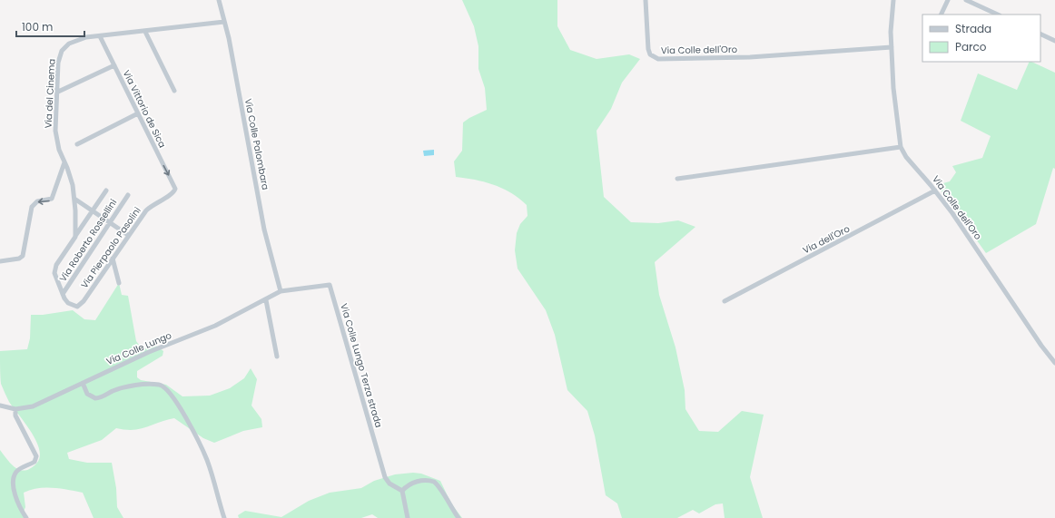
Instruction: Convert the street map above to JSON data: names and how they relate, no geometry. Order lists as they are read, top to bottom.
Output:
{
  "streets": {
    "street": [
      "Via Colle dell'Oro",
      "Via del Cinema",
      "Via Vittorio de Sica",
      "Via Colle Palombara",
      "Via dell'Oro",
      "Via Roberto Rossellini",
      "Via Pierpaolo Pasolini",
      "Via Colle Lungo",
      "Via Colle Lungo Terza strada"
    ]
  },
  "crossings": [
    ["Via Colle dell'Oro", "Via dell'Oro"],
    ["Via del Cinema", "Via Vittorio de Sica"],
    ["Via del Cinema", "Via Colle Palombara"],
    ["Via Vittorio de Sica", "Via Pierpaolo Pasolini"],
    ["Via Colle Palombara", "Via Colle Lungo"],
    ["Via Colle Palombara", "Via Colle Lungo Terza strada"],
    ["Via Roberto Rossellini", "Via Pierpaolo Pasolini"],
    ["Via Colle Lungo", "Via Colle Lungo Terza strada"]
  ],
  "one_way": ["Via Vittorio de Sica"],
  "legend": ["Strada", "Parco"],
  "scale_bar": "100 m"
}
